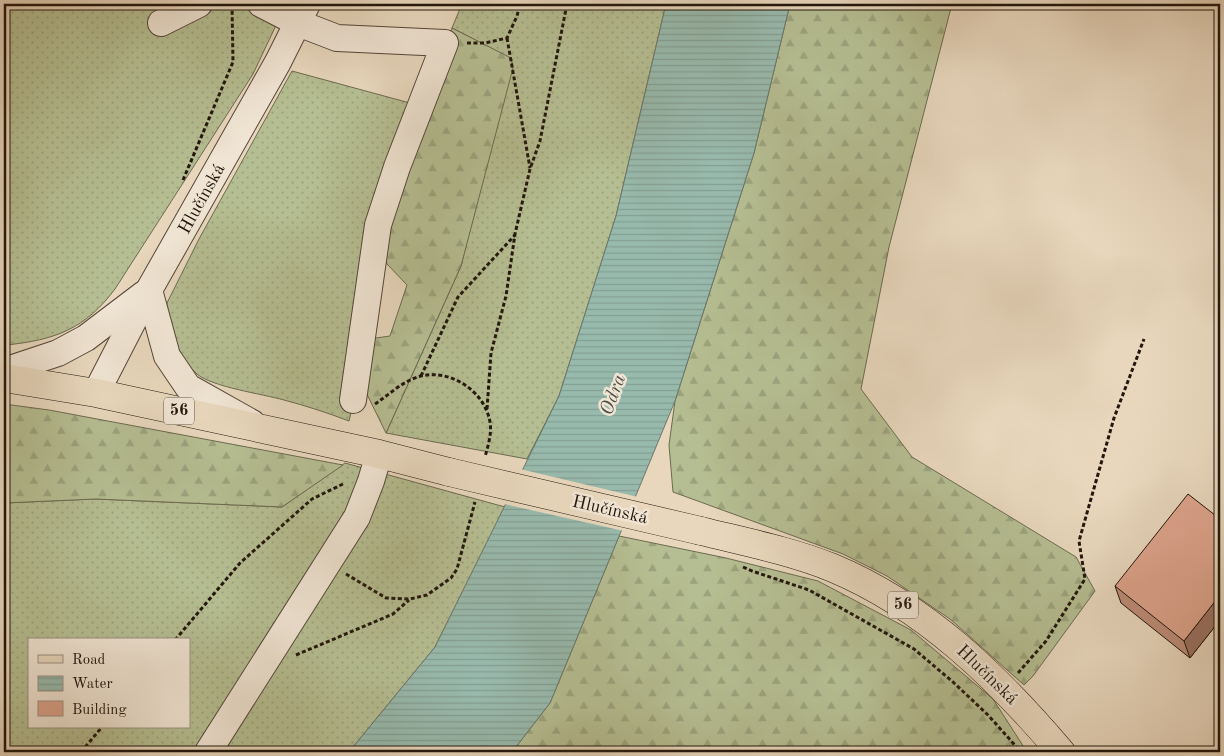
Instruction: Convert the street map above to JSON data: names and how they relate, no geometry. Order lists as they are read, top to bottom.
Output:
{
  "streets": {
    "main road": ["Hlučínská", "56"]
  },
  "water": ["Odra"],
  "legend": ["Road", "Water", "Building"]
}
